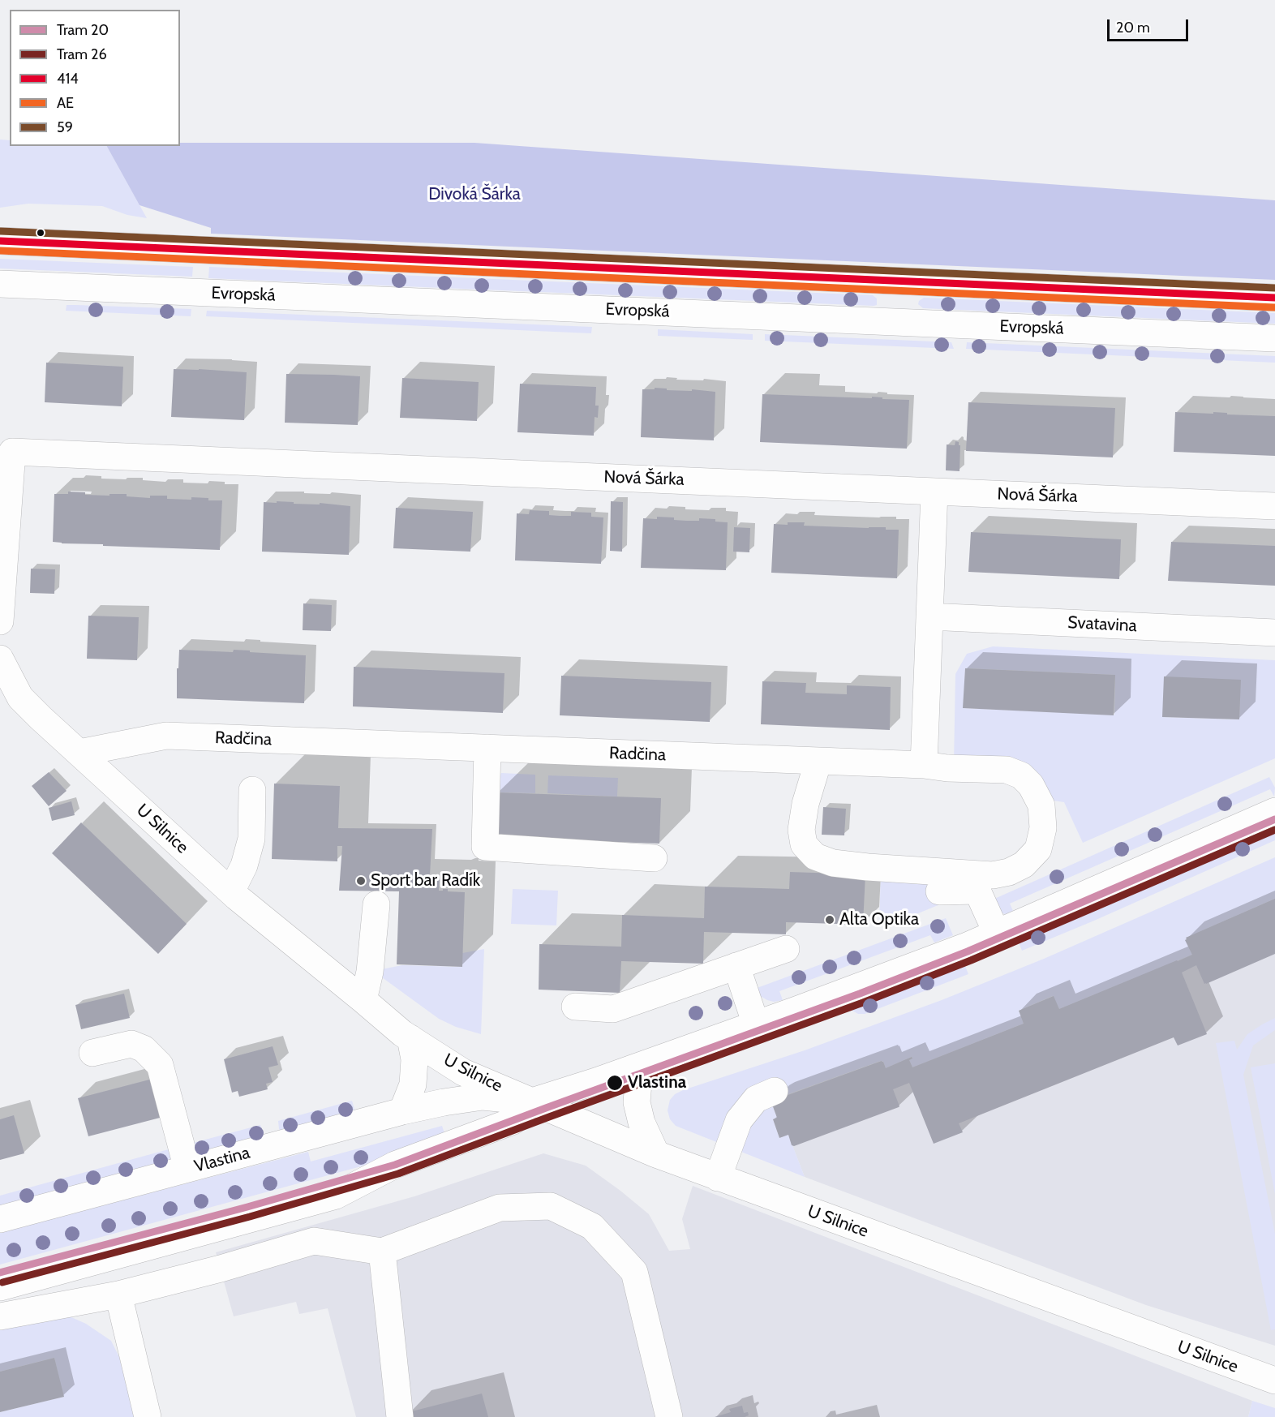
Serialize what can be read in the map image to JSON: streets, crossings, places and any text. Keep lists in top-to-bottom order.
{
  "streets": {
    "street": [
      "Evropská",
      "Nová Šárka",
      "Svatavina",
      "Radčina",
      "U Silnice",
      "Vlastina"
    ]
  },
  "crossings": [
    ["Radčina", "U Silnice"],
    ["U Silnice", "Vlastina"]
  ],
  "parks": ["Divoká Šárka"],
  "places": ["Sport bar Radík", "Alta Optika", "Vlastina"],
  "lines": [
    "transit line 59",
    "transit line 414",
    "transit line AE",
    "tram line 20",
    "tram line 26"
  ],
  "legend": [
    "Tram 20",
    "Tram 26",
    "414",
    "AE",
    "59"
  ],
  "scale_bar": "20 m"
}
